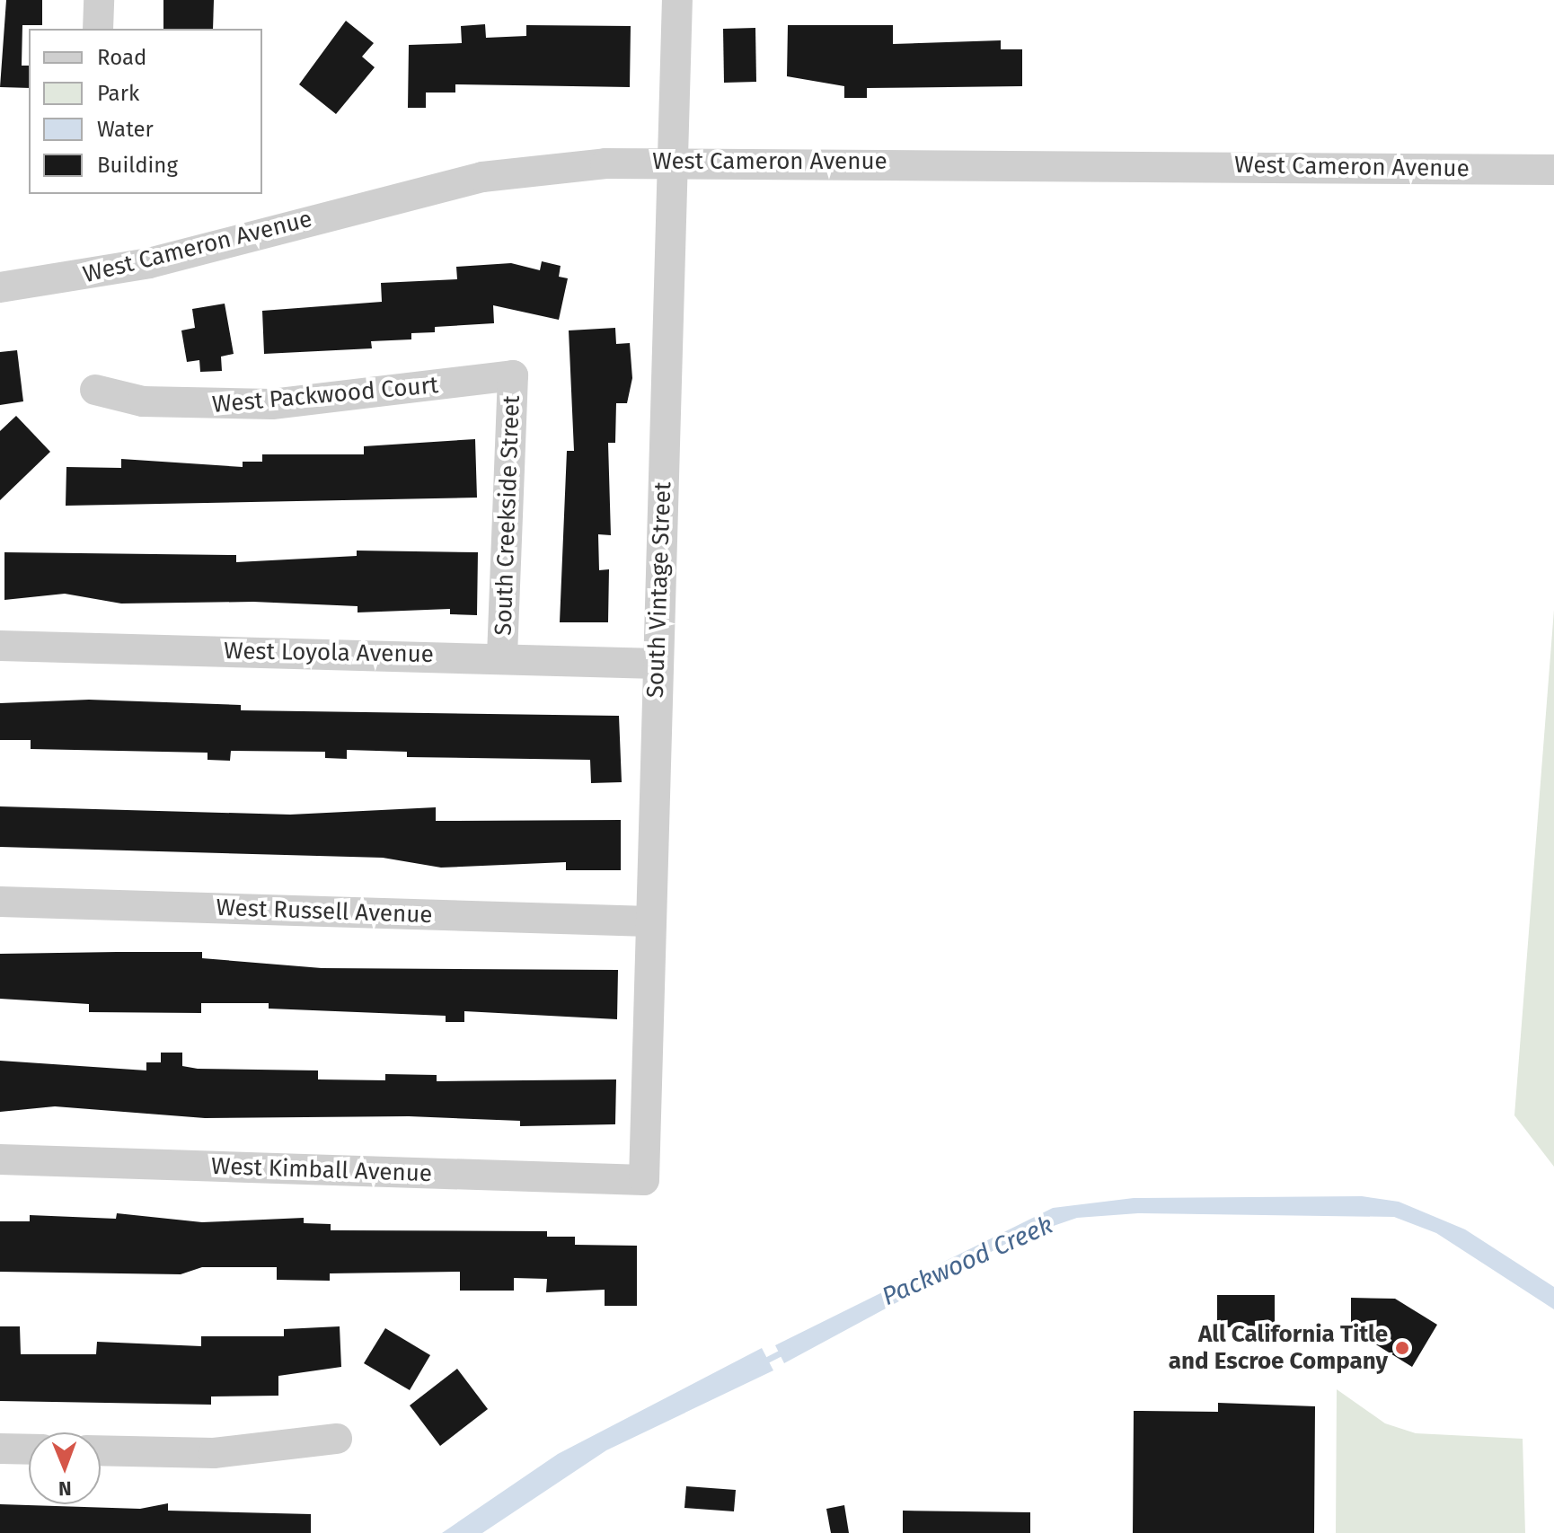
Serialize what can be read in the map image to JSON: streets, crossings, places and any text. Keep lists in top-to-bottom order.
{
  "streets": {
    "street": [
      "West Cameron Avenue",
      "West Packwood Court",
      "South Creekside Street",
      "South Vintage Street",
      "West Loyola Avenue",
      "West Russell Avenue",
      "West Kimball Avenue"
    ]
  },
  "crossings": [
    ["West Cameron Avenue", "South Vintage Street"],
    ["West Packwood Court", "South Creekside Street"],
    ["South Creekside Street", "West Loyola Avenue"],
    ["South Vintage Street", "West Loyola Avenue"],
    ["South Vintage Street", "West Russell Avenue"],
    ["South Vintage Street", "West Kimball Avenue"]
  ],
  "water": ["Packwood Creek"],
  "places": ["All California Title and Escroe Company"],
  "legend": [
    "Road",
    "Park",
    "Water",
    "Building"
  ],
  "north": "bottom"
}
